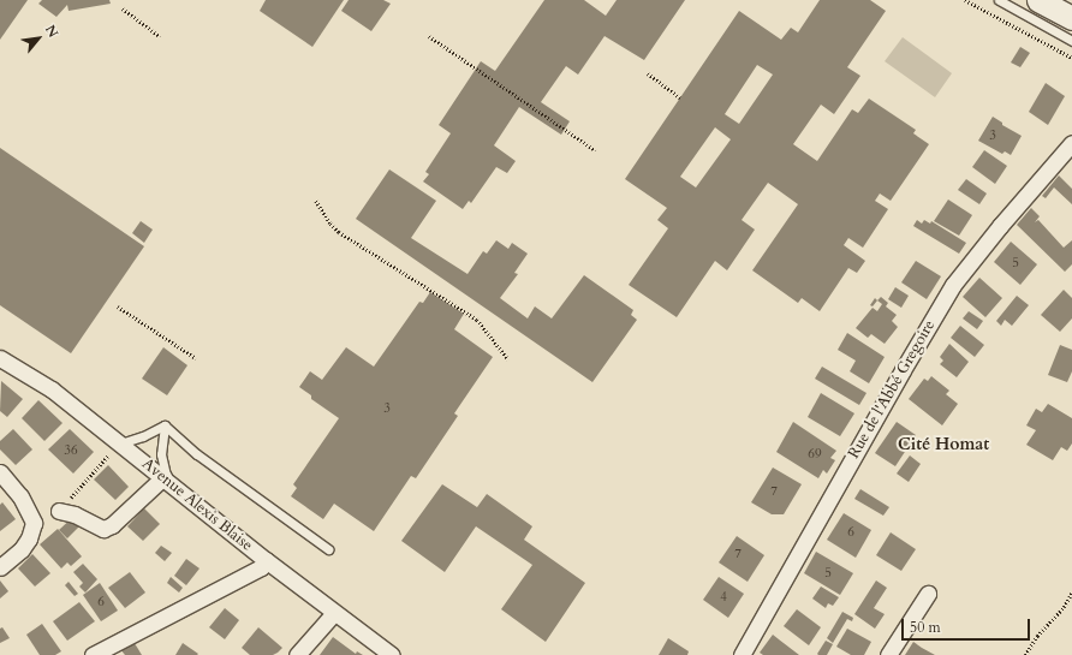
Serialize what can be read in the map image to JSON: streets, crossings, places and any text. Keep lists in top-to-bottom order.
{
  "streets": {
    "street": ["Rue de l'Abbé Gregoire", "Avenue Alexis Blaise"]
  },
  "districts": ["Cité Homat"],
  "house_numbers": [
    "3",
    "5",
    "3",
    "36",
    "69",
    "7",
    "6",
    "7",
    "5",
    "4",
    "6"
  ],
  "scale_bar": "50 m",
  "north": "top right"
}
